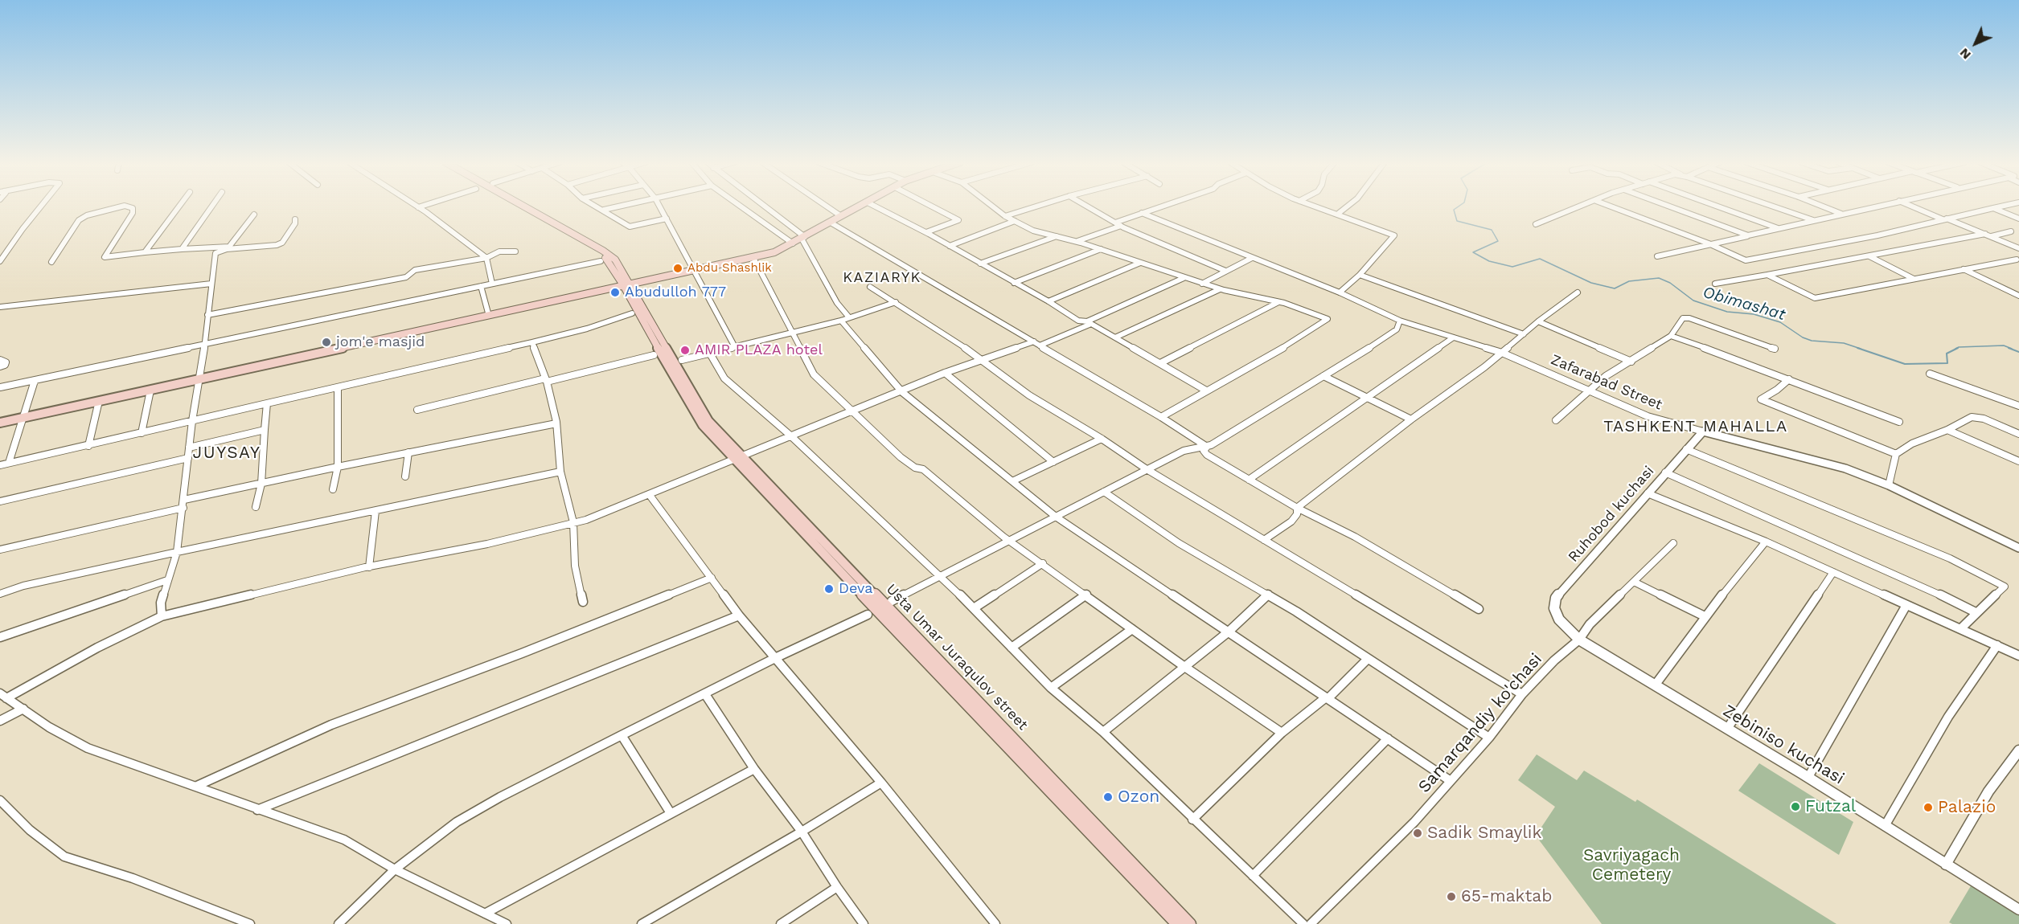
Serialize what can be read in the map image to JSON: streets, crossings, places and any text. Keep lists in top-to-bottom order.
{
  "streets": {
    "main road": ["Usta Umar Juraqulov street"],
    "street": [
      "Zafarabad Street",
      "Ruhobod kuchasi",
      "Samarqandiy ko'chasi",
      "Zebiniso kuchasi"
    ]
  },
  "crossings": [
    ["Zafarabad Street", "Ruhobod kuchasi"],
    ["Ruhobod kuchasi", "Zebiniso kuchasi"],
    ["Samarqandiy ko'chasi", "Zebiniso kuchasi"]
  ],
  "districts": ["KAZIARYK", "TASHKENT MAHALLA", "JUYSAY"],
  "water": ["Obimashat"],
  "parks": ["Savriyagach Cemetery"],
  "places": [
    "Abdu Shashlik",
    "Abudulloh 777",
    "jom'e masjid",
    "AMIR PLAZA hotel",
    "Deva",
    "Ozon",
    "Futzal",
    "Palazio",
    "Sadik Smaylik",
    "65-maktab"
  ],
  "north": "bottom left"
}
